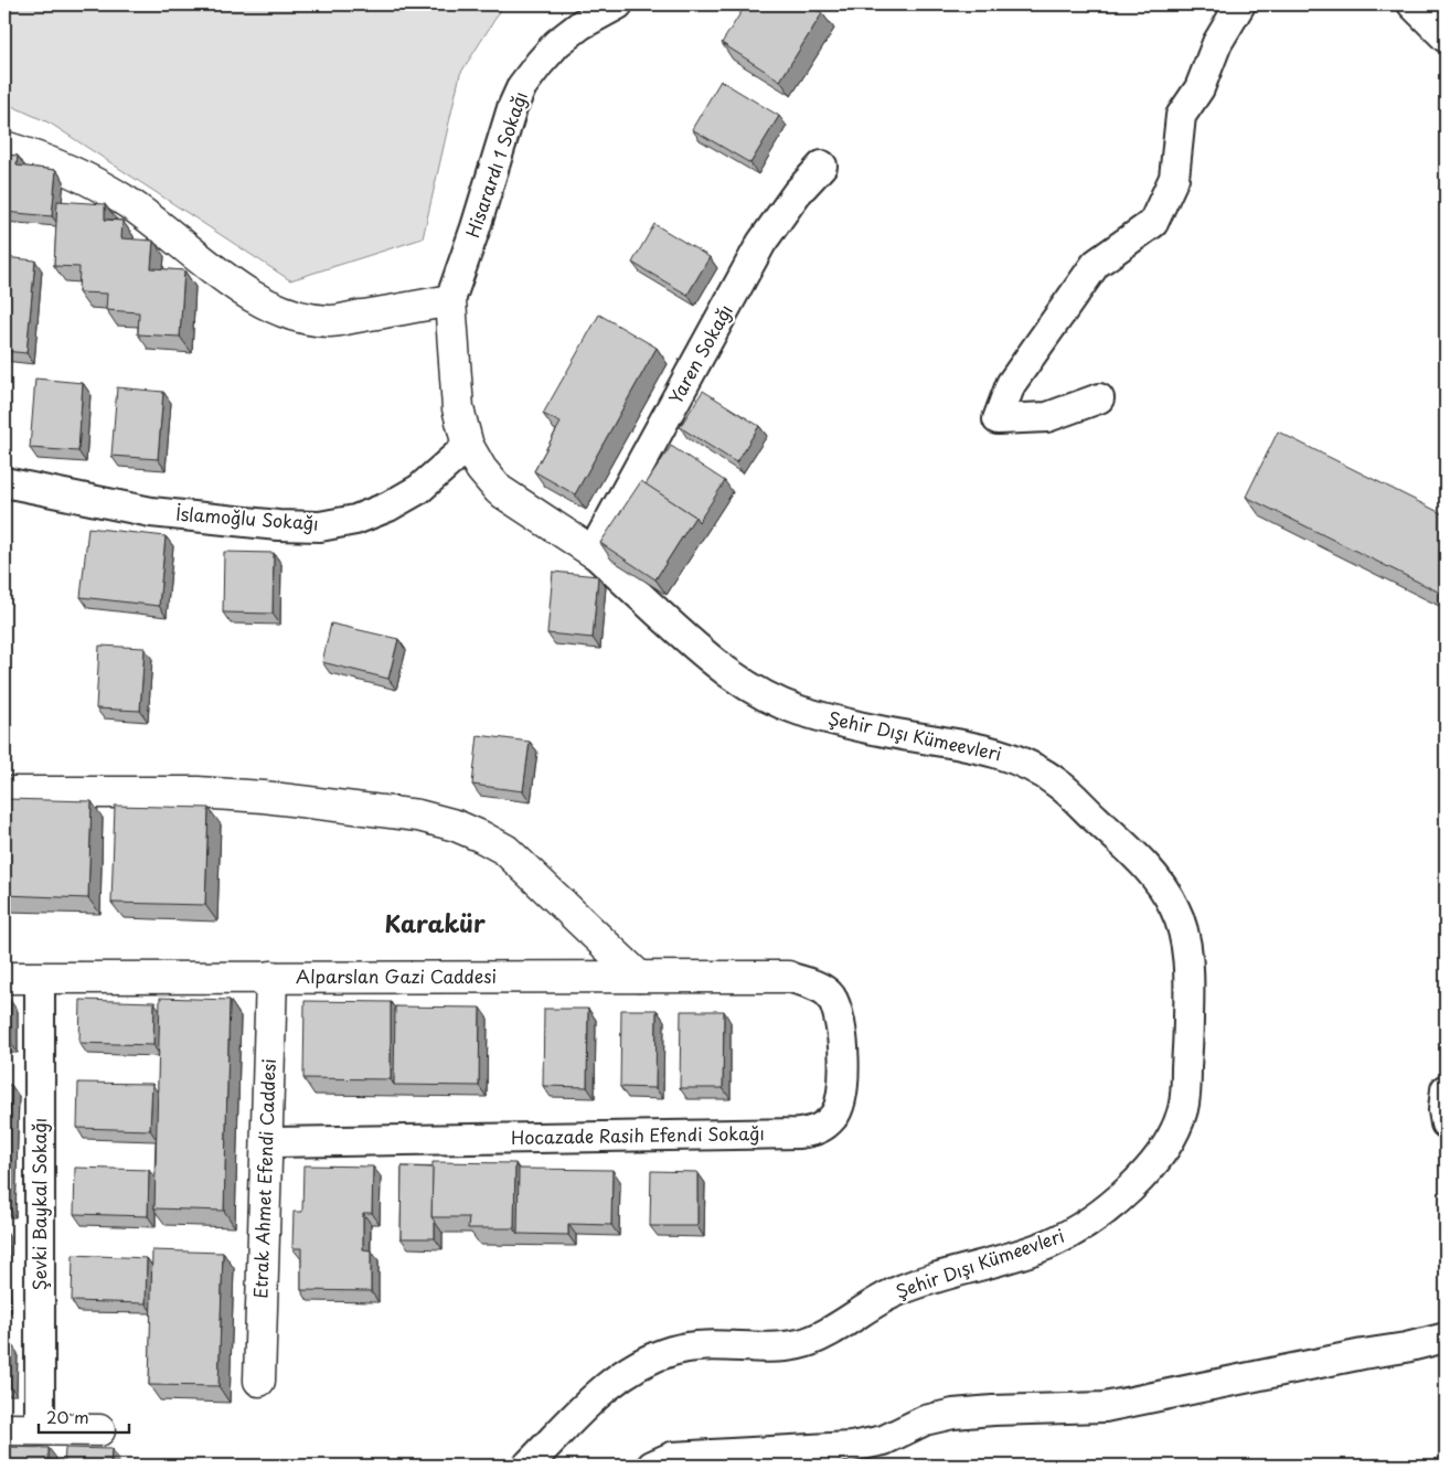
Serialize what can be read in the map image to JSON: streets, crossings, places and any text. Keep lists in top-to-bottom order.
{
  "streets": {
    "street": [
      "Hisarardı 1 Sokağı",
      "Yaren Sokağı",
      "İslamoğlu Sokağı",
      "Şehir Dışı Kümeevleri",
      "Alparslan Gazi Caddesi",
      "Hocazade Rasih Efendi Sokağı",
      "Etrak Ahmet Efendi Caddesi",
      "Şevki Baykal Sokağı"
    ]
  },
  "crossings": [
    ["Yaren Sokağı", "Şehir Dışı Kümeevleri"],
    ["Alparslan Gazi Caddesi", "Hocazade Rasih Efendi Sokağı"],
    ["Alparslan Gazi Caddesi", "Etrak Ahmet Efendi Caddesi"],
    ["Alparslan Gazi Caddesi", "Şevki Baykal Sokağı"],
    ["Hocazade Rasih Efendi Sokağı", "Etrak Ahmet Efendi Caddesi"]
  ],
  "districts": ["Karakür"],
  "scale_bar": "20 m"
}
